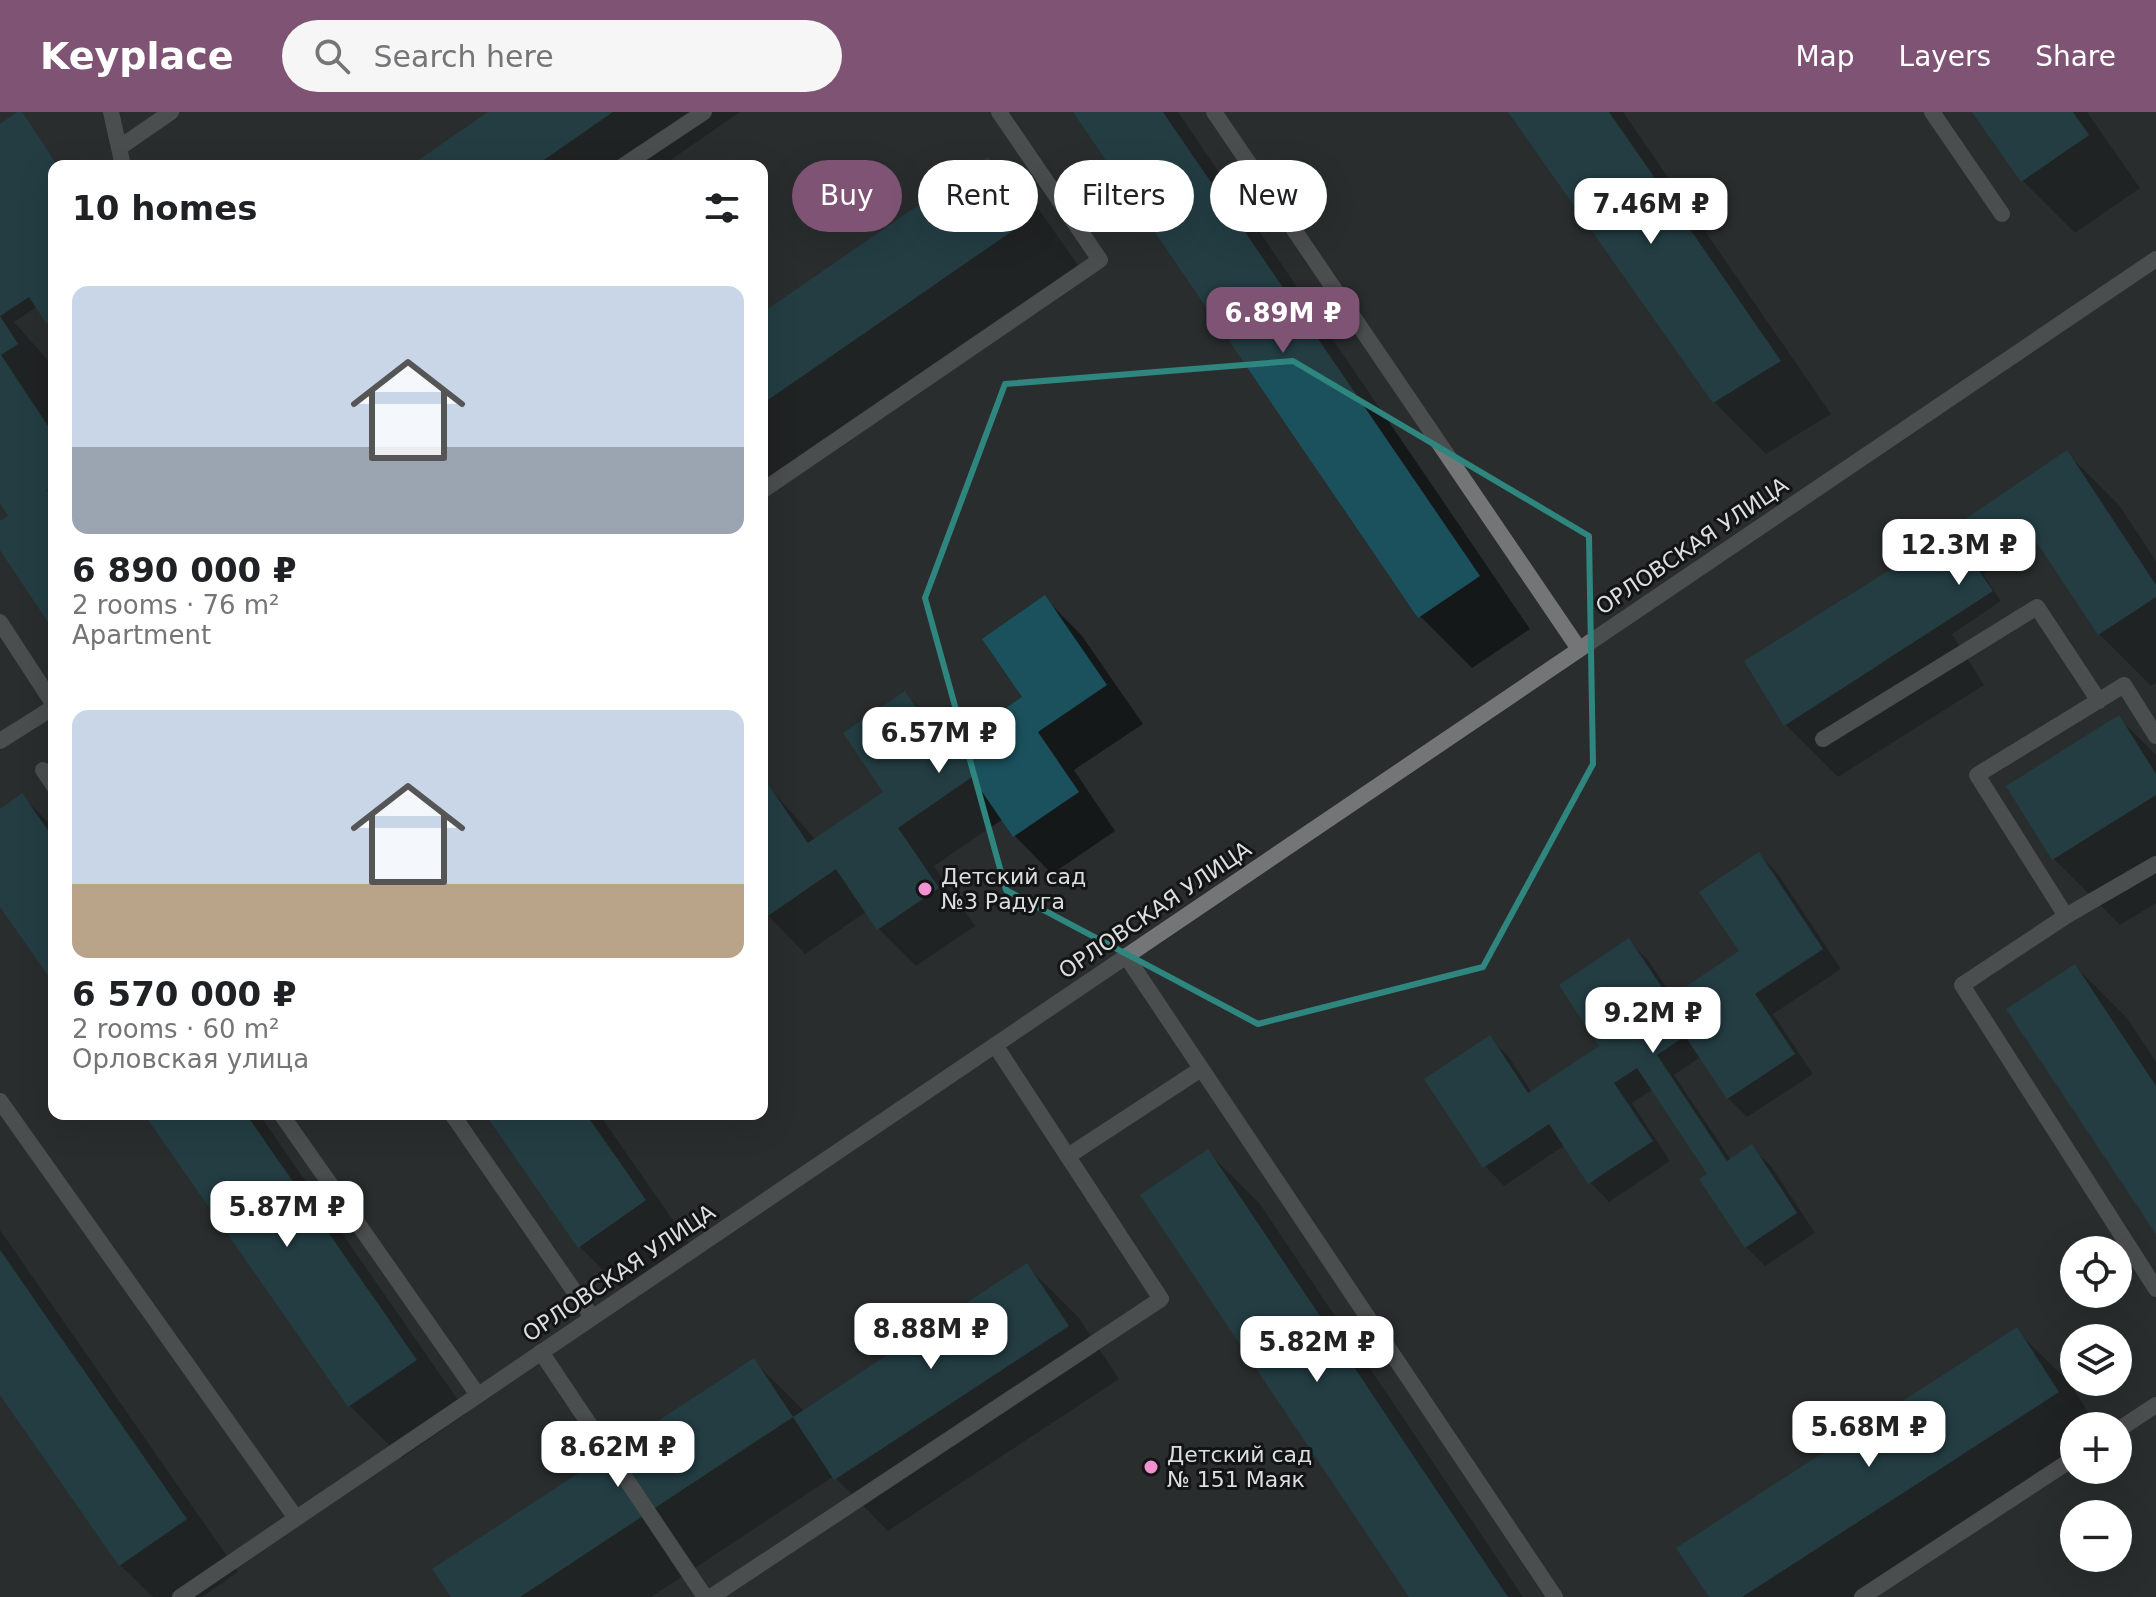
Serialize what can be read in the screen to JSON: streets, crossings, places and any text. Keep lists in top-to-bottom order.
{
  "streets": {
    "street": ["ОРЛОВСКАЯ УЛИЦА"]
  },
  "places": ["Детский сад №3 Радуга", "Детский сад № 151 Маяк"],
  "page": {
    "header": "Keyplace",
    "search": "Search here",
    "nav": ["Map", "Layers", "Share"],
    "chip": [
      "Buy",
      "Rent",
      "Filters",
      "New"
    ],
    "heading": "10 homes",
    "price": [
      "7.46M ₽",
      "6.89M ₽",
      "12.3M ₽",
      "6.57M ₽",
      "9.2M ₽",
      "5.87M ₽",
      "8.88M ₽",
      "5.82M ₽",
      "5.68M ₽",
      "8.62M ₽"
    ],
    "list": [
      {
        "name": "6 890 000 ₽",
        "note": "2 rooms · 76 m² · Apartment"
      },
      {
        "name": "6 570 000 ₽",
        "note": "2 rooms · 60 m² · Орловская улица"
      }
    ],
    "map_buttons": ["+", "−"]
  }
}
